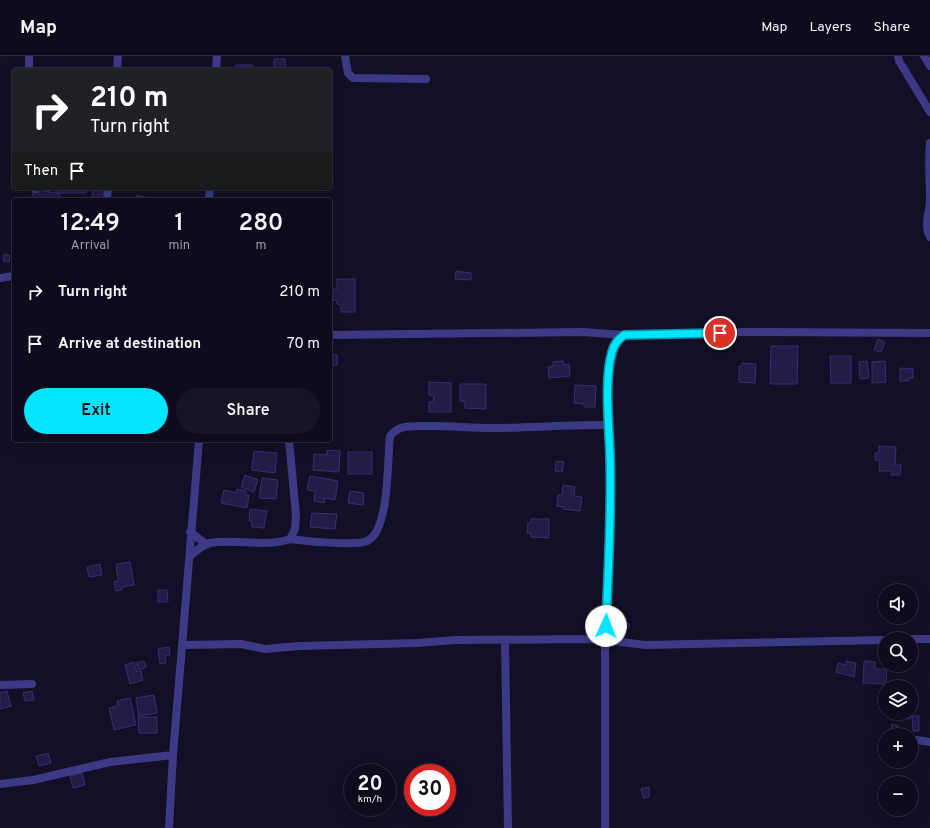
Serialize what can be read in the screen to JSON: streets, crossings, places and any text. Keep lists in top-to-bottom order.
{
  "page": {
    "header": "Map",
    "nav": ["Map", "Layers", "Share"],
    "turn": ["210 m", "Turn right"],
    "then": "Then",
    "eta": [
      "12:49",
      "Arrival",
      "1",
      "min",
      "280",
      "m"
    ],
    "list": [
      {
        "name": "Turn right",
        "value": "210 m"
      },
      {
        "name": "Arrive at destination",
        "value": "70 m"
      }
    ],
    "buttons": ["Exit", "Share"],
    "map_buttons": ["+", "−"],
    "speed": "20 km/h",
    "limit": "30"
  }
}
